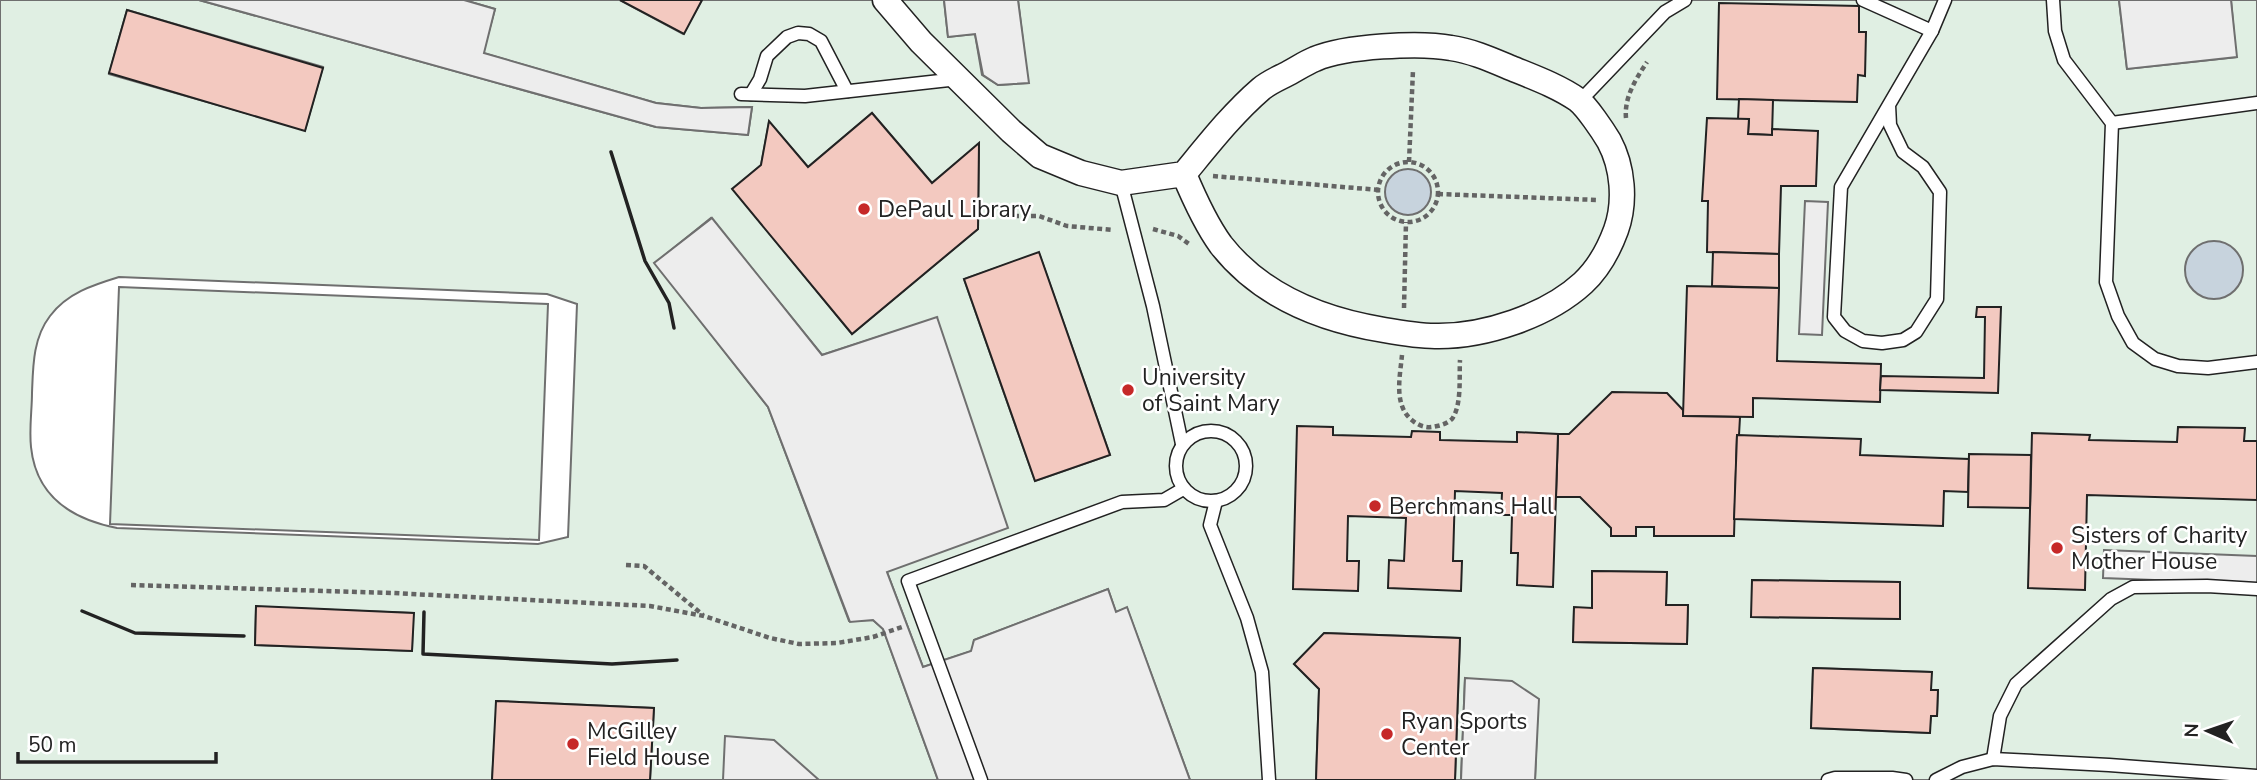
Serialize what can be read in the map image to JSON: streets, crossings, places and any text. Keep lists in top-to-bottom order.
{
  "places": [
    "DePaul Library",
    "University of Saint Mary",
    "Berchmans Hall",
    "Sisters of Charity Mother House",
    "Ryan Sports Center",
    "McGilley Field House"
  ],
  "scale_bar": "50 m",
  "north": "left"
}
